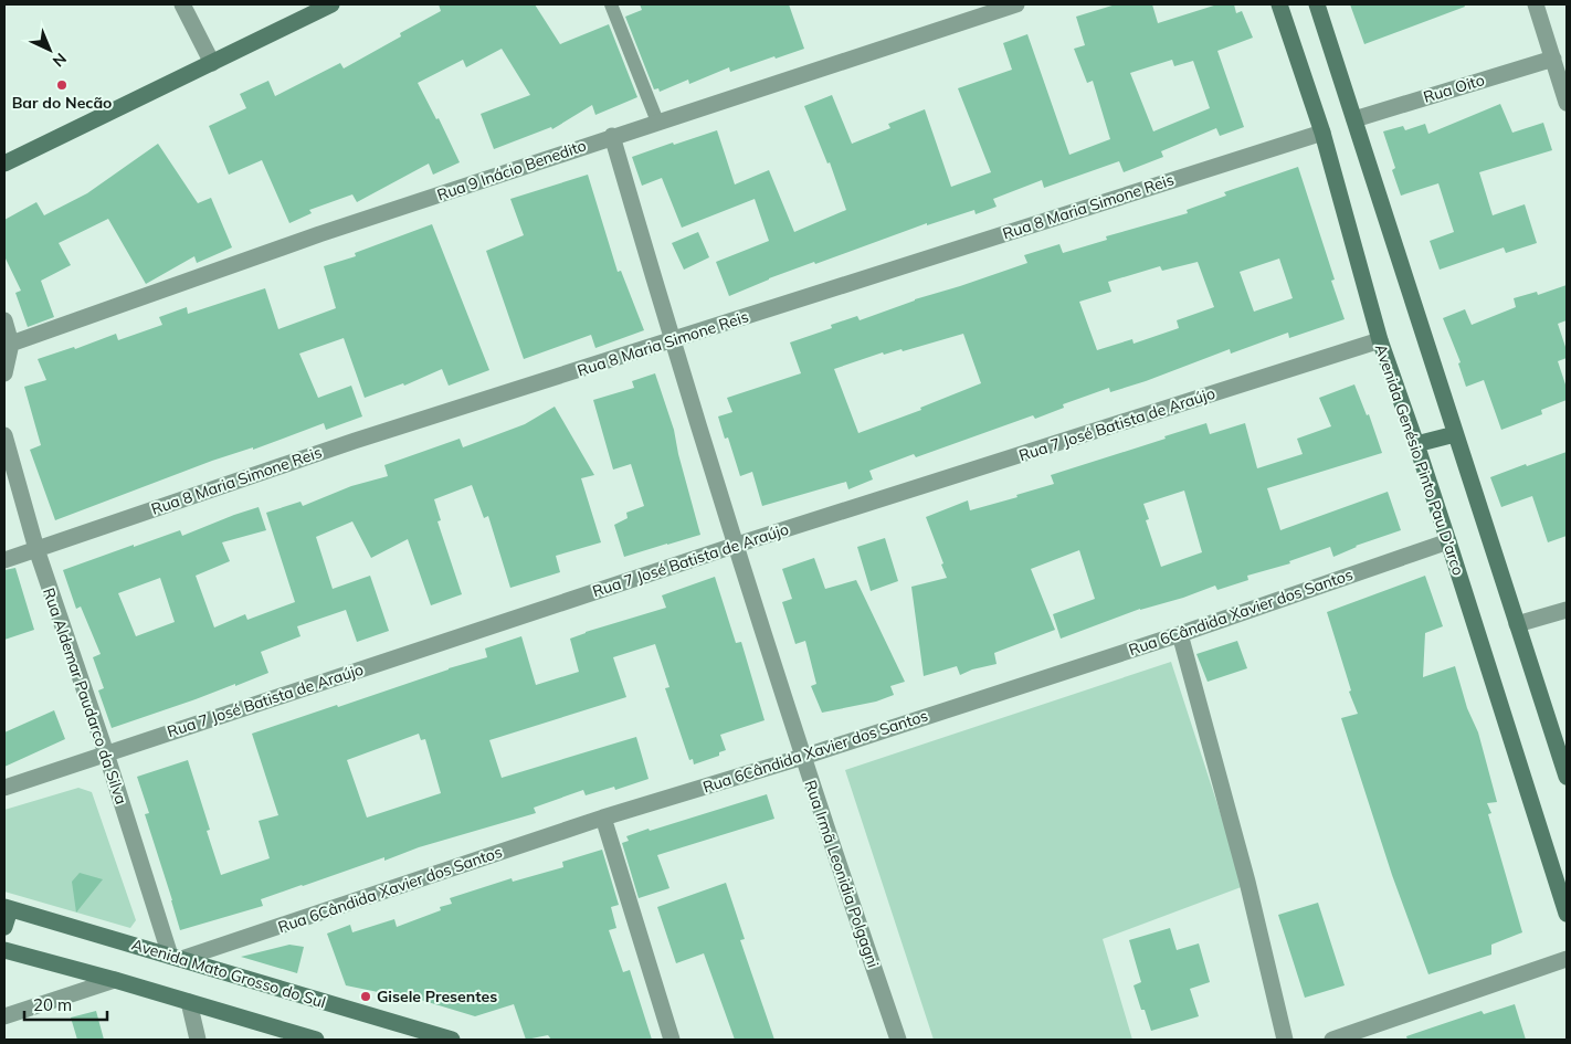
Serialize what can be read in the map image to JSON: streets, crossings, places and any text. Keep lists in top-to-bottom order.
{
  "streets": {
    "street": [
      "Rua Oito",
      "Rua 9 Inácio Benedito",
      "Rua 8 Maria Simone Reis",
      "Rua 7 José Batista de Araújo",
      "Avenida Genésio Pinto Pau D'arco",
      "Rua 6Cândida Xavier dos Santos",
      "Rua Aldemar Paudarco da Silva",
      "Rua Irmã Leonidia Polgagni",
      "Avenida Mato Grosso do Sul"
    ]
  },
  "crossings": [
    ["Rua 9 Inácio Benedito", "Rua Irmã Leonidia Polgagni"],
    ["Rua 8 Maria Simone Reis", "Avenida Genésio Pinto Pau D'arco"],
    ["Rua 8 Maria Simone Reis", "Rua Aldemar Paudarco da Silva"],
    ["Rua 8 Maria Simone Reis", "Rua Irmã Leonidia Polgagni"],
    ["Rua 7 José Batista de Araújo", "Avenida Genésio Pinto Pau D'arco"],
    ["Rua 7 José Batista de Araújo", "Rua Aldemar Paudarco da Silva"],
    ["Rua 7 José Batista de Araújo", "Rua Irmã Leonidia Polgagni"],
    ["Avenida Genésio Pinto Pau D'arco", "Rua 6Cândida Xavier dos Santos"],
    ["Rua 6Cândida Xavier dos Santos", "Rua Aldemar Paudarco da Silva"],
    ["Rua 6Cândida Xavier dos Santos", "Rua Irmã Leonidia Polgagni"],
    ["Rua 6Cândida Xavier dos Santos", "Avenida Mato Grosso do Sul"],
    ["Rua Aldemar Paudarco da Silva", "Avenida Mato Grosso do Sul"]
  ],
  "places": ["Bar do Necão", "Gisele Presentes"],
  "scale_bar": "20 m",
  "north": "bottom right"
}
